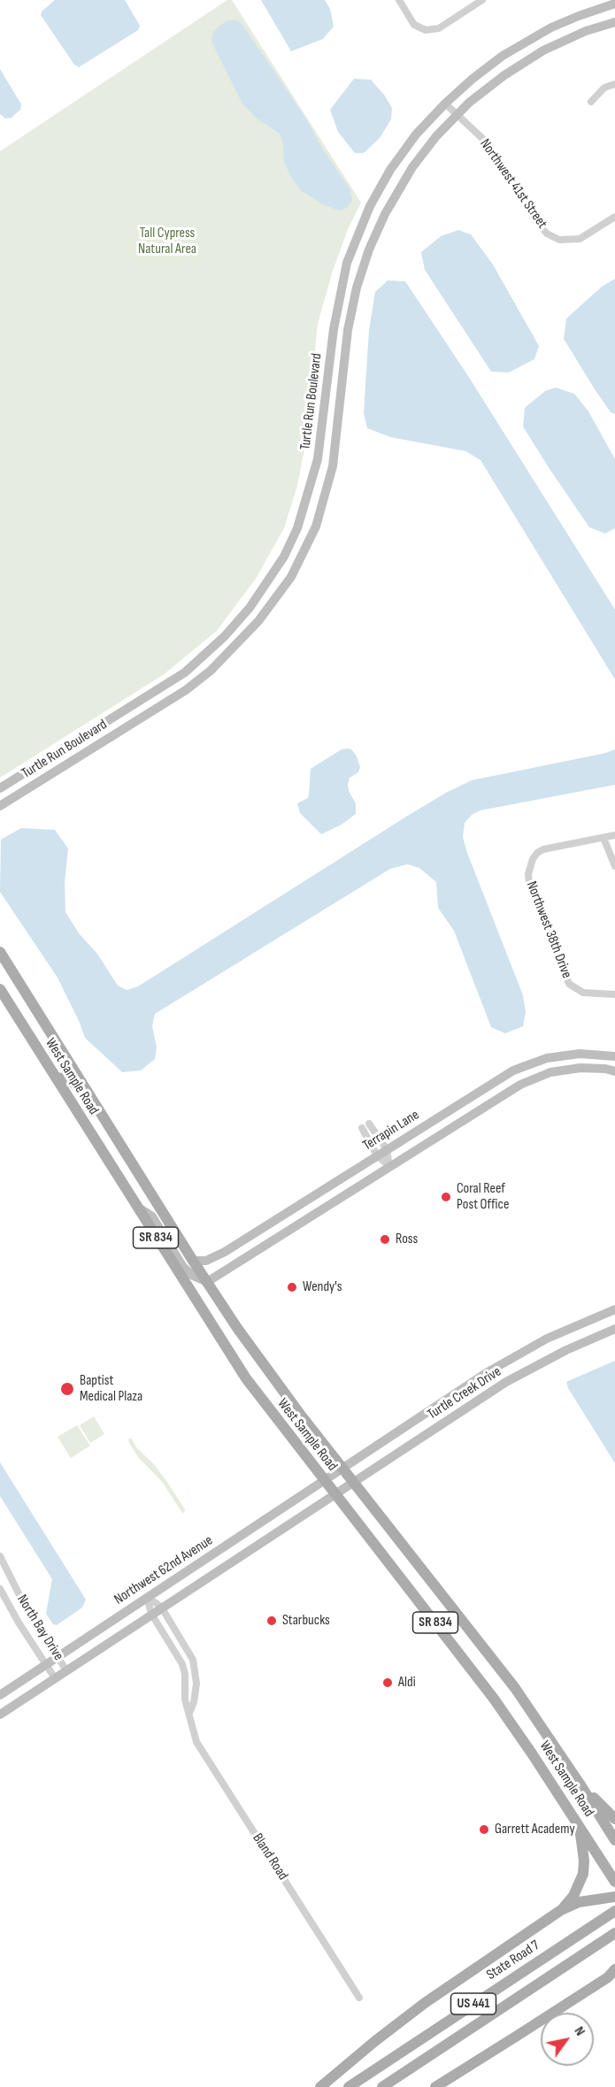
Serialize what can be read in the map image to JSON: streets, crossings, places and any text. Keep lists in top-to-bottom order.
{
  "streets": {
    "main road": [
      "West Sample Road",
      "SR 834",
      "State Road 7",
      "US 441"
    ],
    "street": [
      "Northwest 41st Street",
      "Turtle Run Boulevard",
      "Northwest 38th Drive",
      "Terrapin Lane",
      "Turtle Creek Drive",
      "Northwest 62nd Avenue",
      "North Bay Drive",
      "Bland Road"
    ]
  },
  "crossings": [
    ["Northwest 41st Street", "Turtle Run Boulevard"],
    ["West Sample Road", "Terrapin Lane"],
    ["West Sample Road", "Turtle Creek Drive"],
    ["West Sample Road", "Northwest 62nd Avenue"],
    ["Turtle Creek Drive", "Northwest 62nd Avenue"],
    ["Northwest 62nd Avenue", "North Bay Drive"],
    ["Northwest 62nd Avenue", "Bland Road"]
  ],
  "parks": ["Tall Cypress Natural Area"],
  "places": [
    "Coral Reef Post Office",
    "Ross",
    "Wendy's",
    "Baptist Medical Plaza",
    "Starbucks",
    "Aldi",
    "Garrett Academy"
  ],
  "north": "top right"
}
